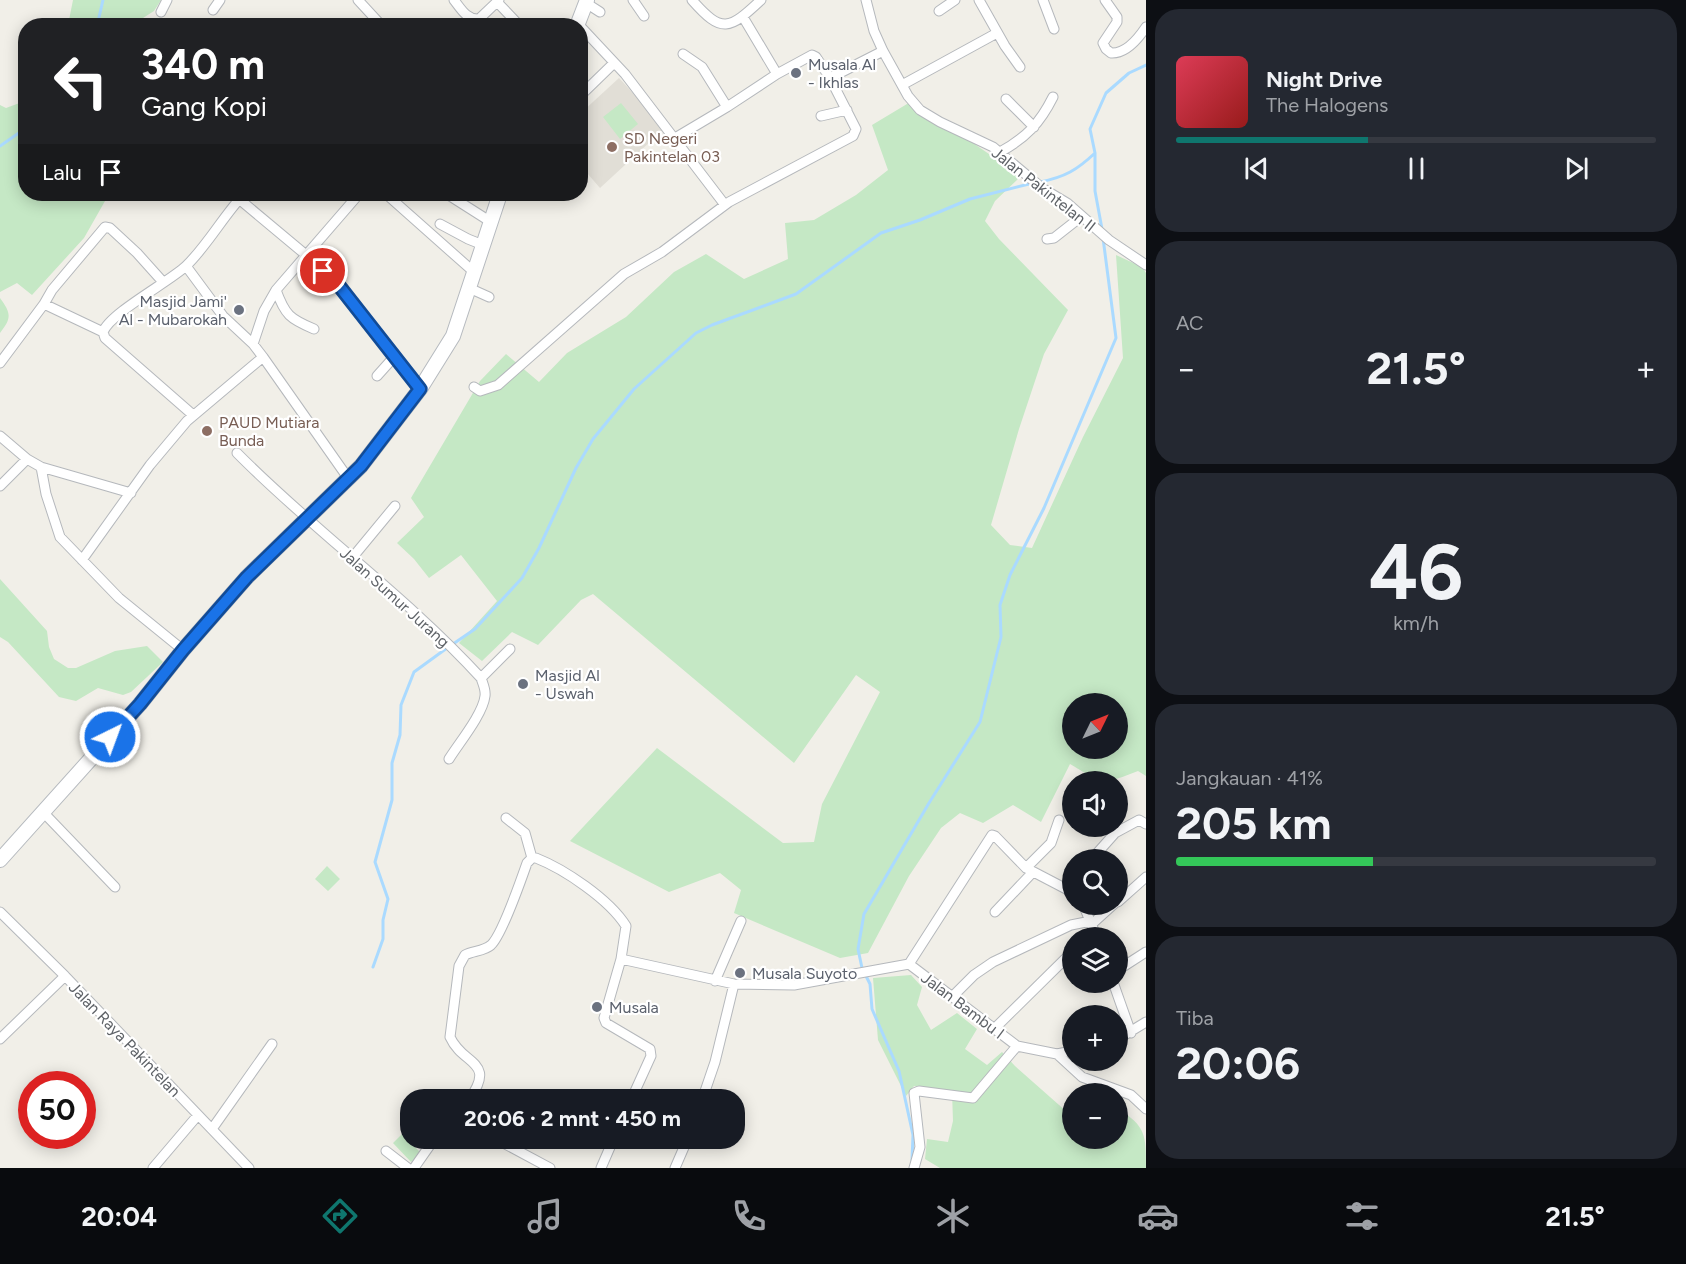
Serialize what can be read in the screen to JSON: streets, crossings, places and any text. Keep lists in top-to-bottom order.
{
  "streets": {
    "street": [
      "Jalan Pakintelan II",
      "Jalan Sumur Jurang",
      "Jalan Bambu I",
      "Jalan Raya Pakintelan"
    ]
  },
  "places": [
    "Musala Al - Ikhlas",
    "SD Negeri Pakintelan 03",
    "Masjid Jami' Al - Mubarokah",
    "PAUD Mutiara Bunda",
    "Masjid Al - Uswah",
    "Musala Suyoto",
    "Musala"
  ],
  "north": "top right",
  "page": {
    "turn": ["340 m", "Gang Kopi"],
    "song": ["Night Drive", "The Halogens"],
    "then": "Lalu",
    "tile": [
      "AC",
      ["46", "km/h"],
      ["Jangkauan · 41%", "205 km"],
      ["Tiba", "20:06"]
    ],
    "heat": ["−", "21.5°", "+"],
    "map_buttons": ["+", "−"],
    "limit": "50",
    "trip": "20:06 · 2 mnt · 450 m",
    "tabs": ["20:04", "21.5°"]
  }
}
